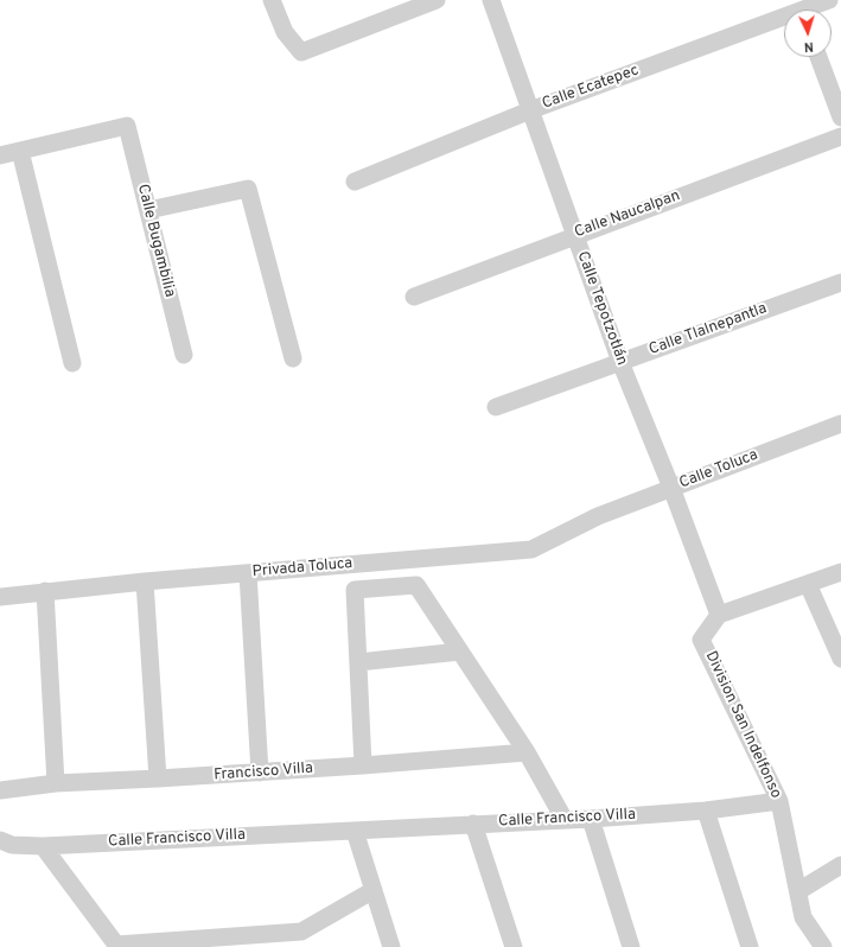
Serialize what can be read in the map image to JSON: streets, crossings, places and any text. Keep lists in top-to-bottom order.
{
  "streets": {
    "street": [
      "Calle Ecatepec",
      "Calle Naucalpan",
      "Calle Bugambilia",
      "Calle Tepotzotlán",
      "Calle Tlalnepantla",
      "Calle Toluca",
      "Privada Toluca",
      "Division San Indelfonso",
      "Francisco Villa",
      "Calle Francisco Villa"
    ]
  },
  "crossings": [
    ["Calle Ecatepec", "Calle Tepotzotlán"],
    ["Calle Naucalpan", "Calle Tepotzotlán"],
    ["Calle Tepotzotlán", "Calle Tlalnepantla"],
    ["Calle Tepotzotlán", "Calle Toluca"],
    ["Calle Tepotzotlán", "Division San Indelfonso"],
    ["Calle Toluca", "Privada Toluca"],
    ["Division San Indelfonso", "Calle Francisco Villa"]
  ],
  "north": "bottom"
}
